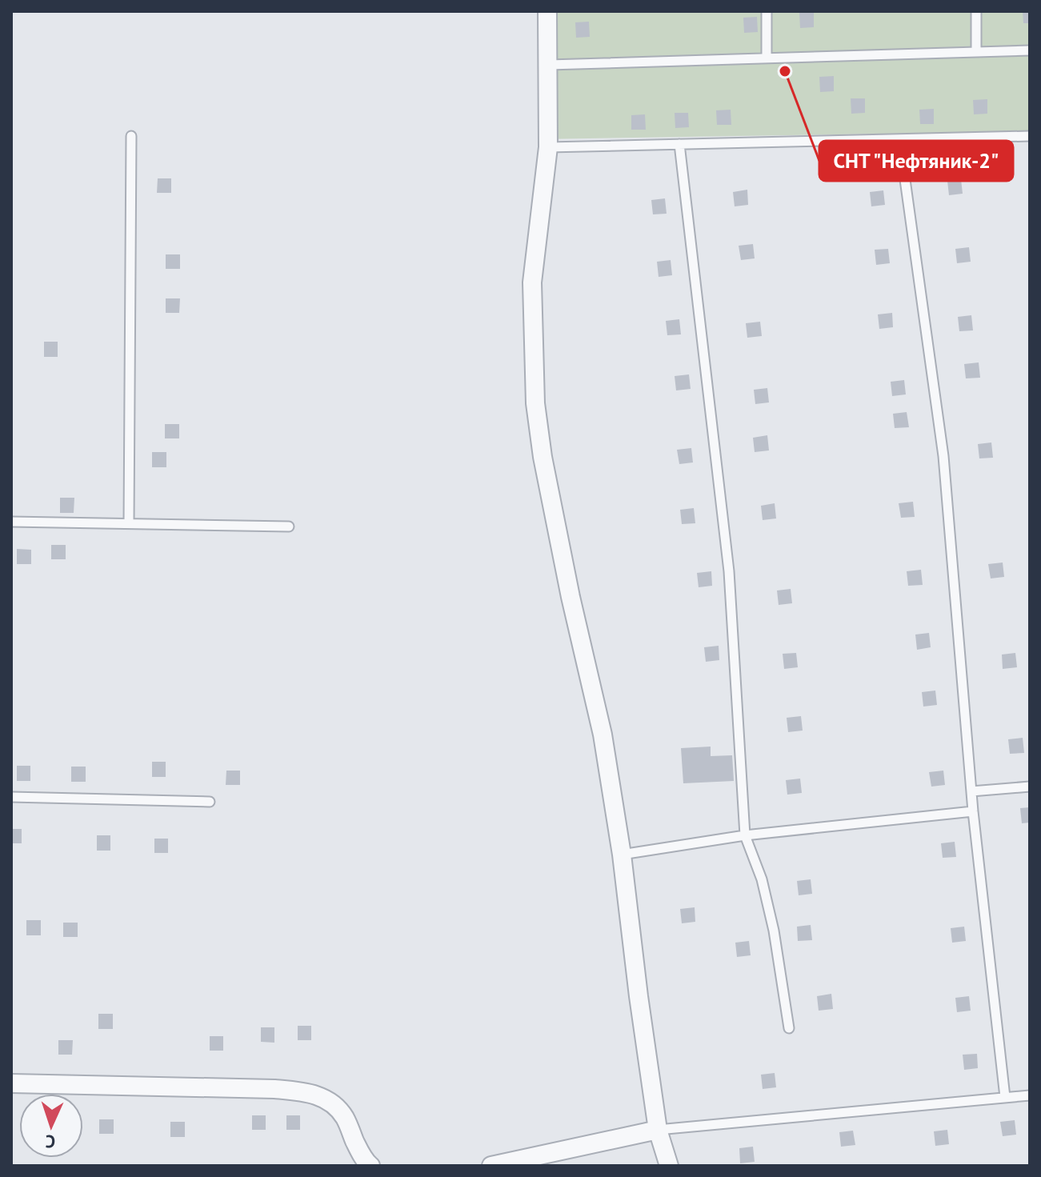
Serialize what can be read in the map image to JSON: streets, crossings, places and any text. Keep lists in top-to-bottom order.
{
  "places": ["СНТ \"Нефтяник-2\""],
  "north": "bottom"
}
